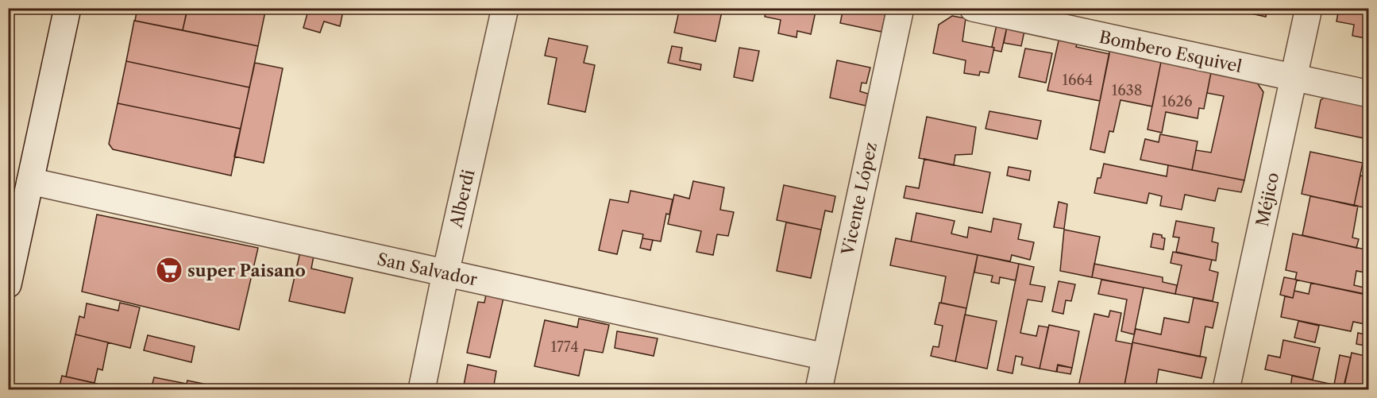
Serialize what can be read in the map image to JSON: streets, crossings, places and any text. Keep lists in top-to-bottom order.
{
  "streets": {
    "street": [
      "Bombero Esquivel",
      "Alberdi",
      "Vicente López",
      "Méjico",
      "San Salvador"
    ]
  },
  "crossings": [
    ["Bombero Esquivel", "Méjico"],
    ["Alberdi", "San Salvador"],
    ["Vicente López", "San Salvador"]
  ],
  "places": {
    "supermarket": ["super Paisano"]
  },
  "house_numbers": [
    "1664",
    "1638",
    "1626",
    "1774"
  ]
}
